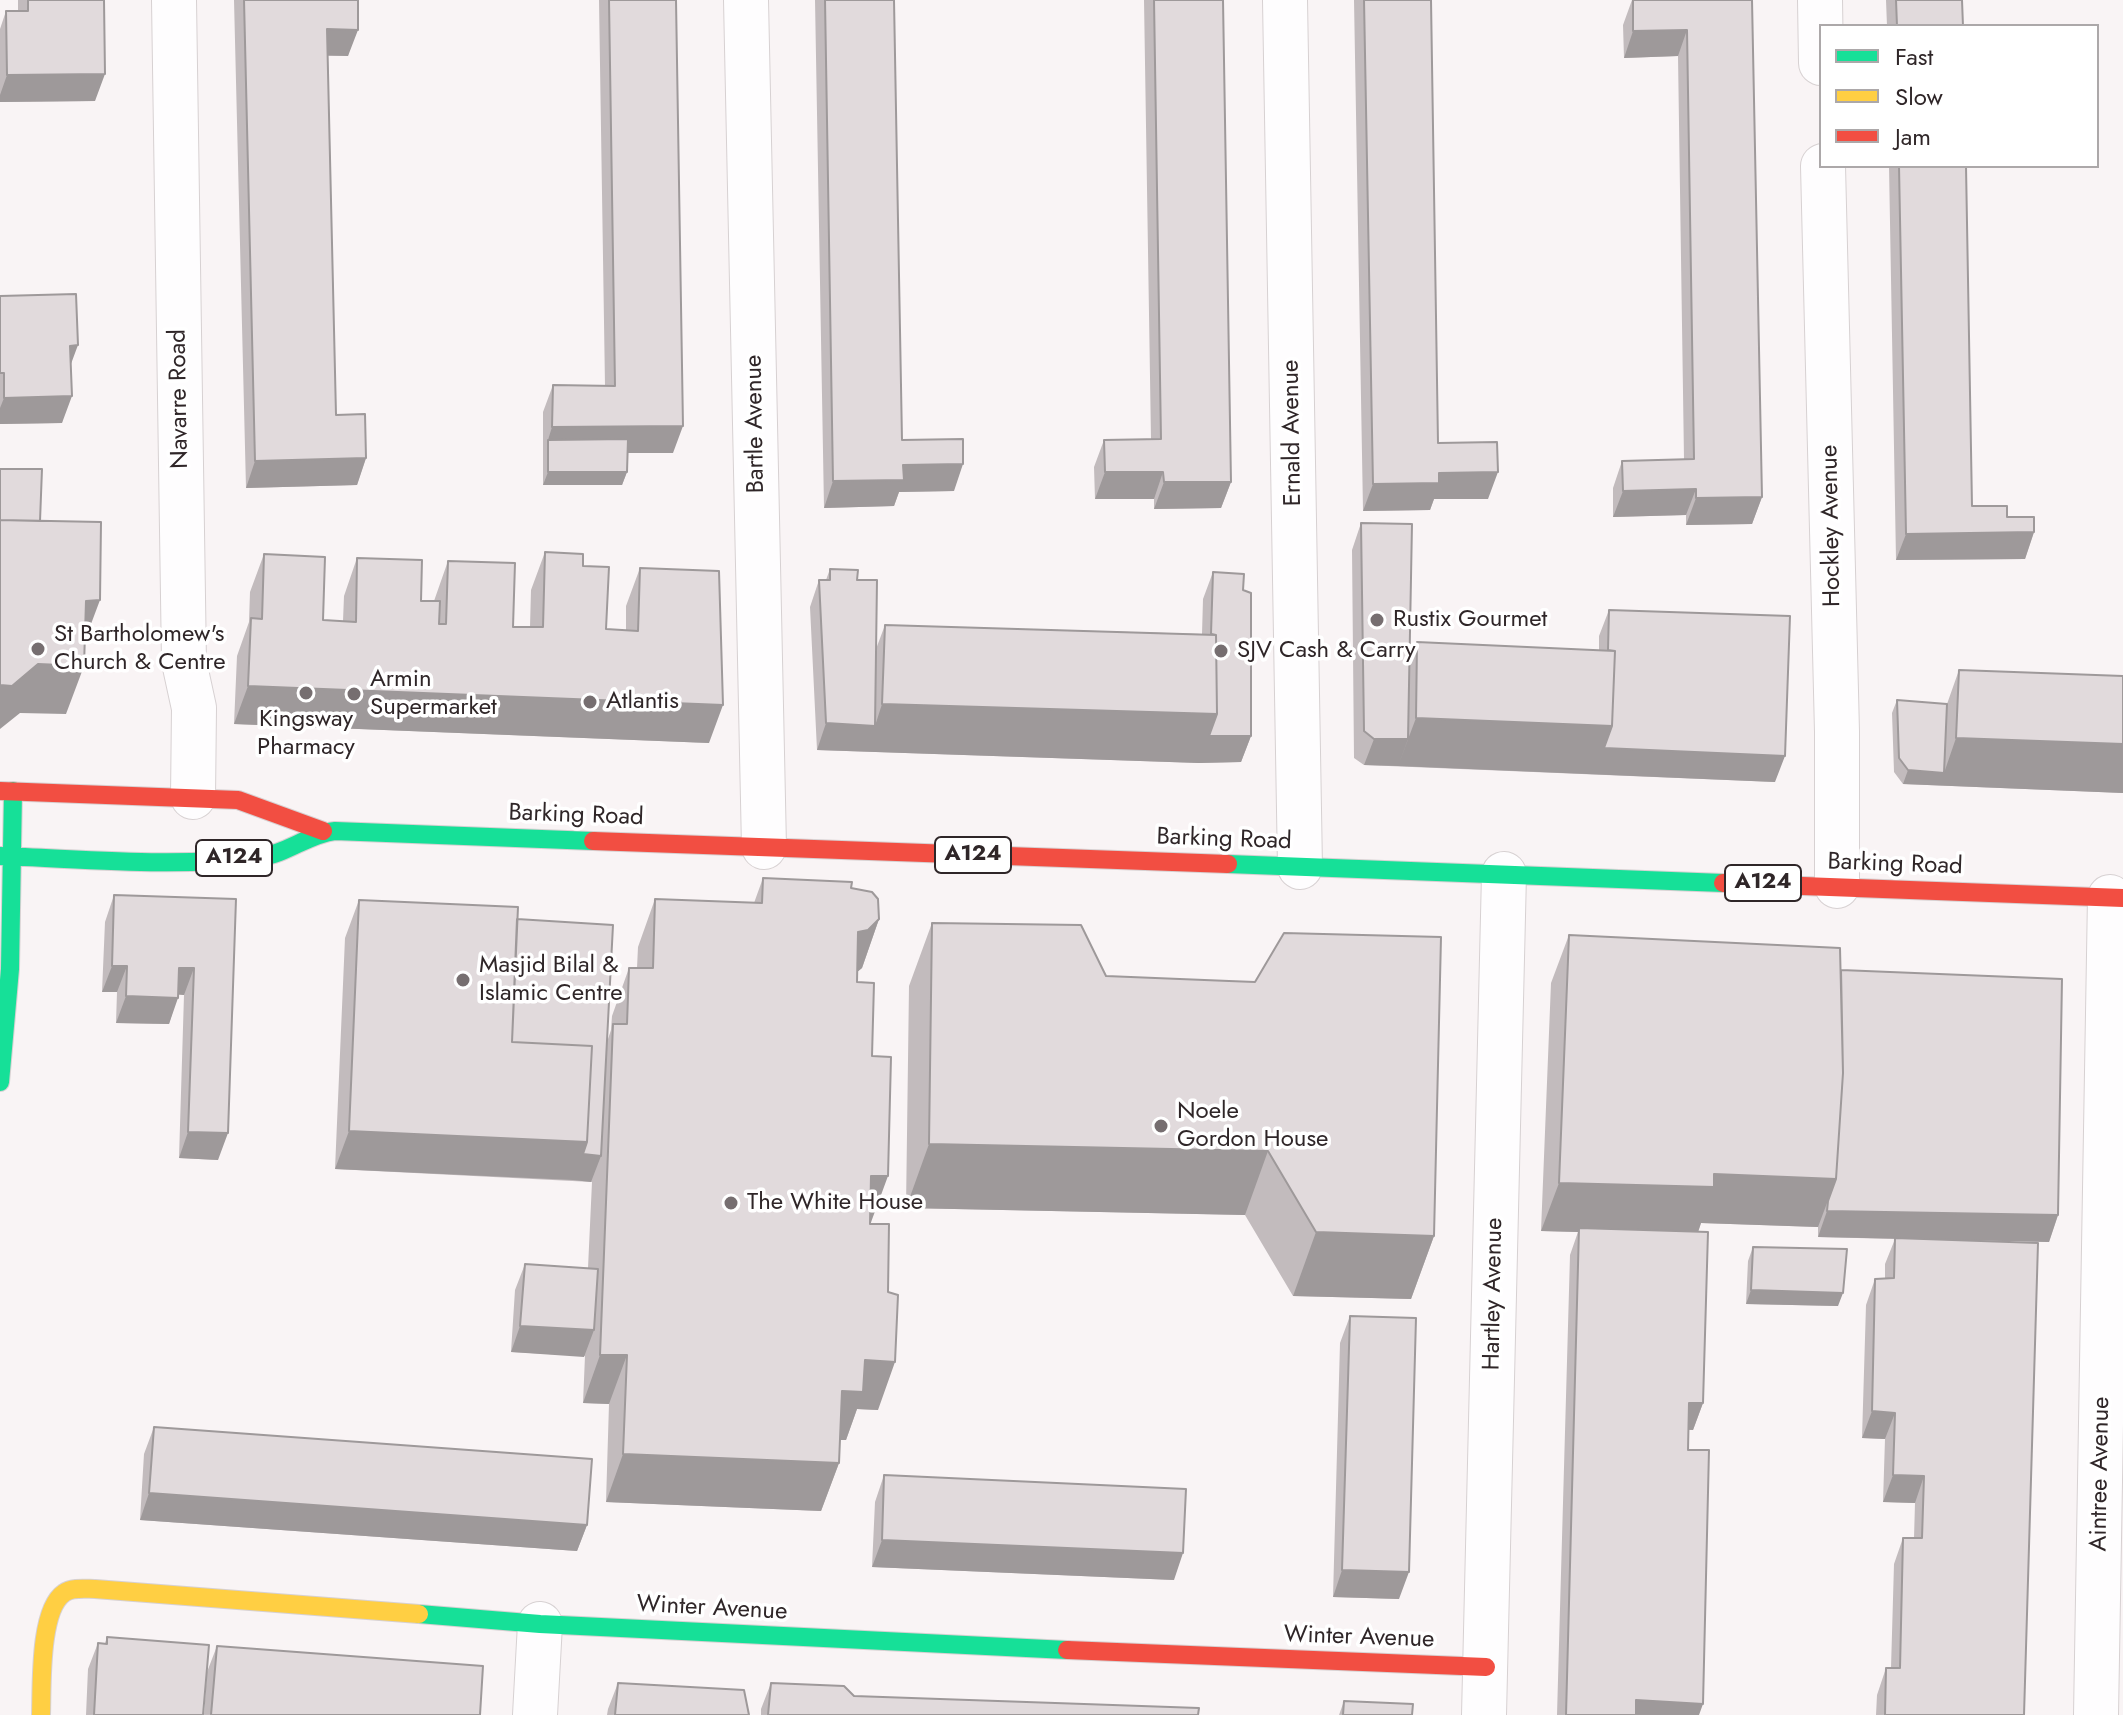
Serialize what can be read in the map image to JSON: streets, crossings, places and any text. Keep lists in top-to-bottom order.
{
  "streets": {
    "main road": ["Barking Road", "A124", "Winter Avenue"],
    "street": [
      "Navarre Road",
      "Bartle Avenue",
      "Ernald Avenue",
      "Hockley Avenue",
      "Hartley Avenue",
      "Aintree Avenue"
    ]
  },
  "crossings": [
    ["Navarre Road", "Barking Road"],
    ["Bartle Avenue", "Barking Road"],
    ["Ernald Avenue", "Barking Road"],
    ["Hockley Avenue", "Barking Road"],
    ["Barking Road", "Hartley Avenue"],
    ["Barking Road", "Aintree Avenue"],
    ["Hartley Avenue", "Winter Avenue"]
  ],
  "places": [
    "Rustix Gourmet",
    "St Bartholomew's Church & Centre",
    "SJV Cash & Carry",
    "Kingsway Pharmacy",
    "Armin Supermarket",
    "Atlantis",
    "Masjid Bilal & Islamic Centre",
    "Noele Gordon House",
    "The White House"
  ],
  "legend": ["Fast", "Slow", "Jam"]
}
